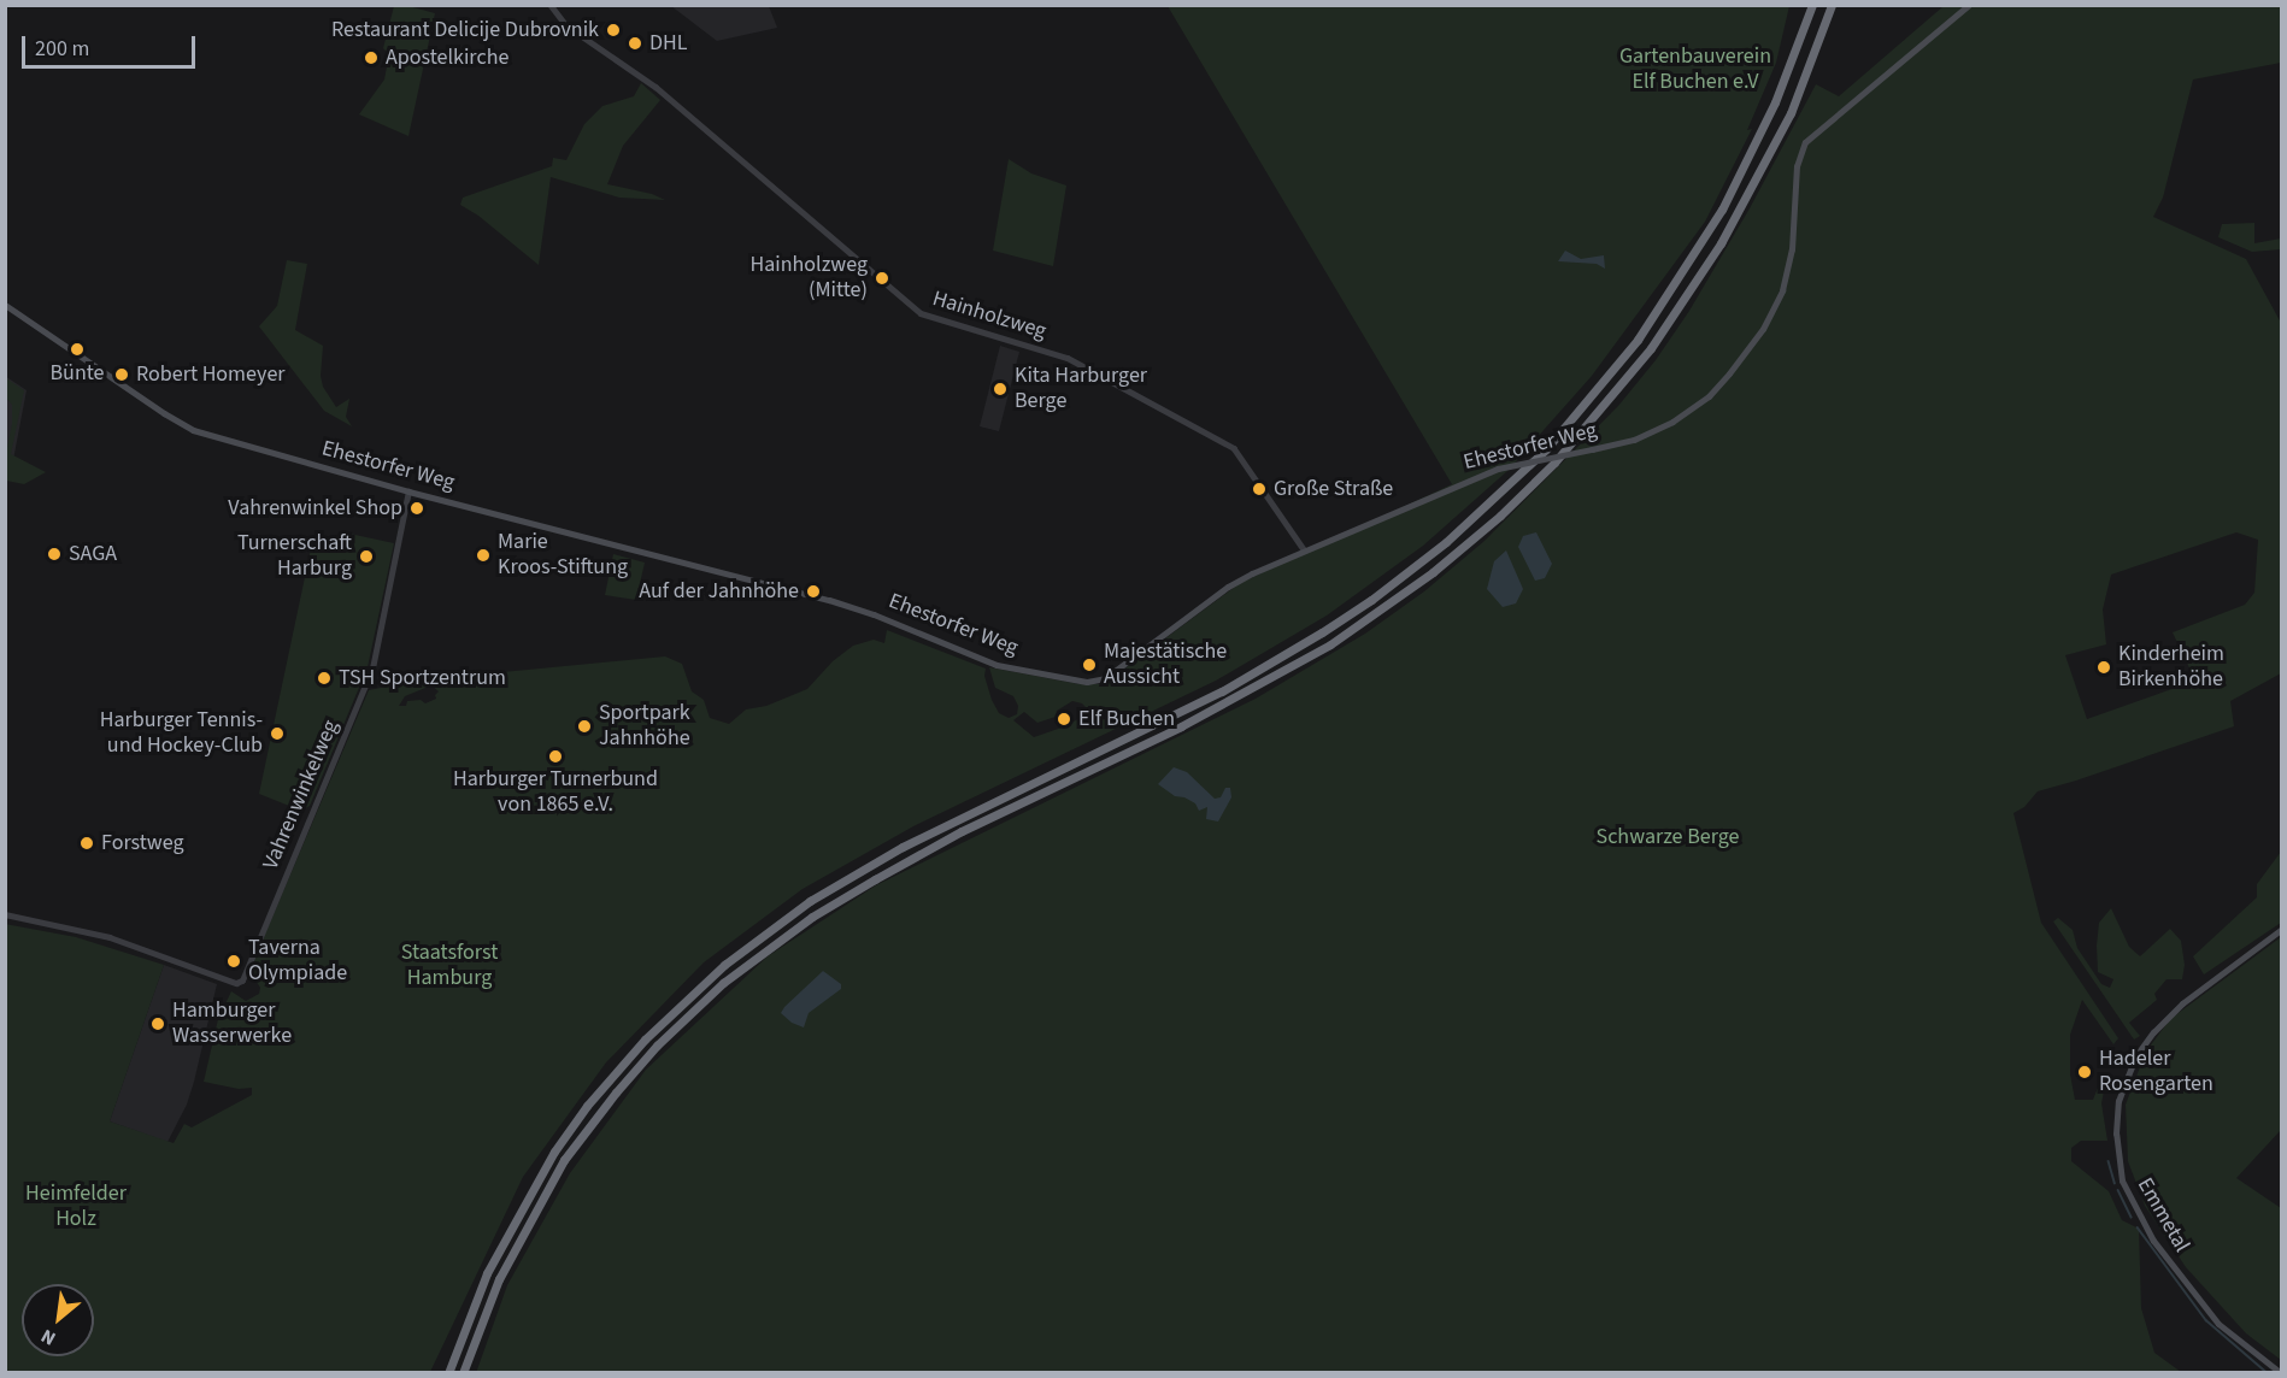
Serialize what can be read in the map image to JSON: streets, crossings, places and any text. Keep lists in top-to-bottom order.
{
  "streets": {
    "main road": ["Ehestorfer Weg", "Emmetal"],
    "street": ["Hainholzweg", "Vahrenwinkelweg"]
  },
  "crossings": [
    ["Hainholzweg", "Ehestorfer Weg"],
    ["Ehestorfer Weg", "Vahrenwinkelweg"]
  ],
  "parks": [
    "Gartenbauverein Elf Buchen e.V",
    "Schwarze Berge",
    "Staatsforst Hamburg",
    "Heimfelder Holz"
  ],
  "places": [
    "Restaurant Delicije Dubrovnik",
    "DHL",
    "Apostelkirche",
    "Hainholzweg (Mitte)",
    "Bünte",
    "Robert Homeyer",
    "Kita Harburger Berge",
    "Große Straße",
    "Vahrenwinkel Shop",
    "SAGA",
    "Marie Kroos-Stiftung",
    "Turnerschaft Harburg",
    "Auf der Jahnhöhe",
    "Majestätische Aussicht",
    "Kinderheim Birkenhöhe",
    "TSH Sportzentrum",
    "Elf Buchen",
    "Sportpark Jahnhöhe",
    "Harburger Tennis- und Hockey-Club",
    "Harburger Turnerbund von 1865 e.V.",
    "Forstweg",
    "Taverna Olympiade",
    "Hamburger Wasserwerke",
    "Hadeler Rosengarten"
  ],
  "scale_bar": "200 m",
  "north": "bottom left"
}
